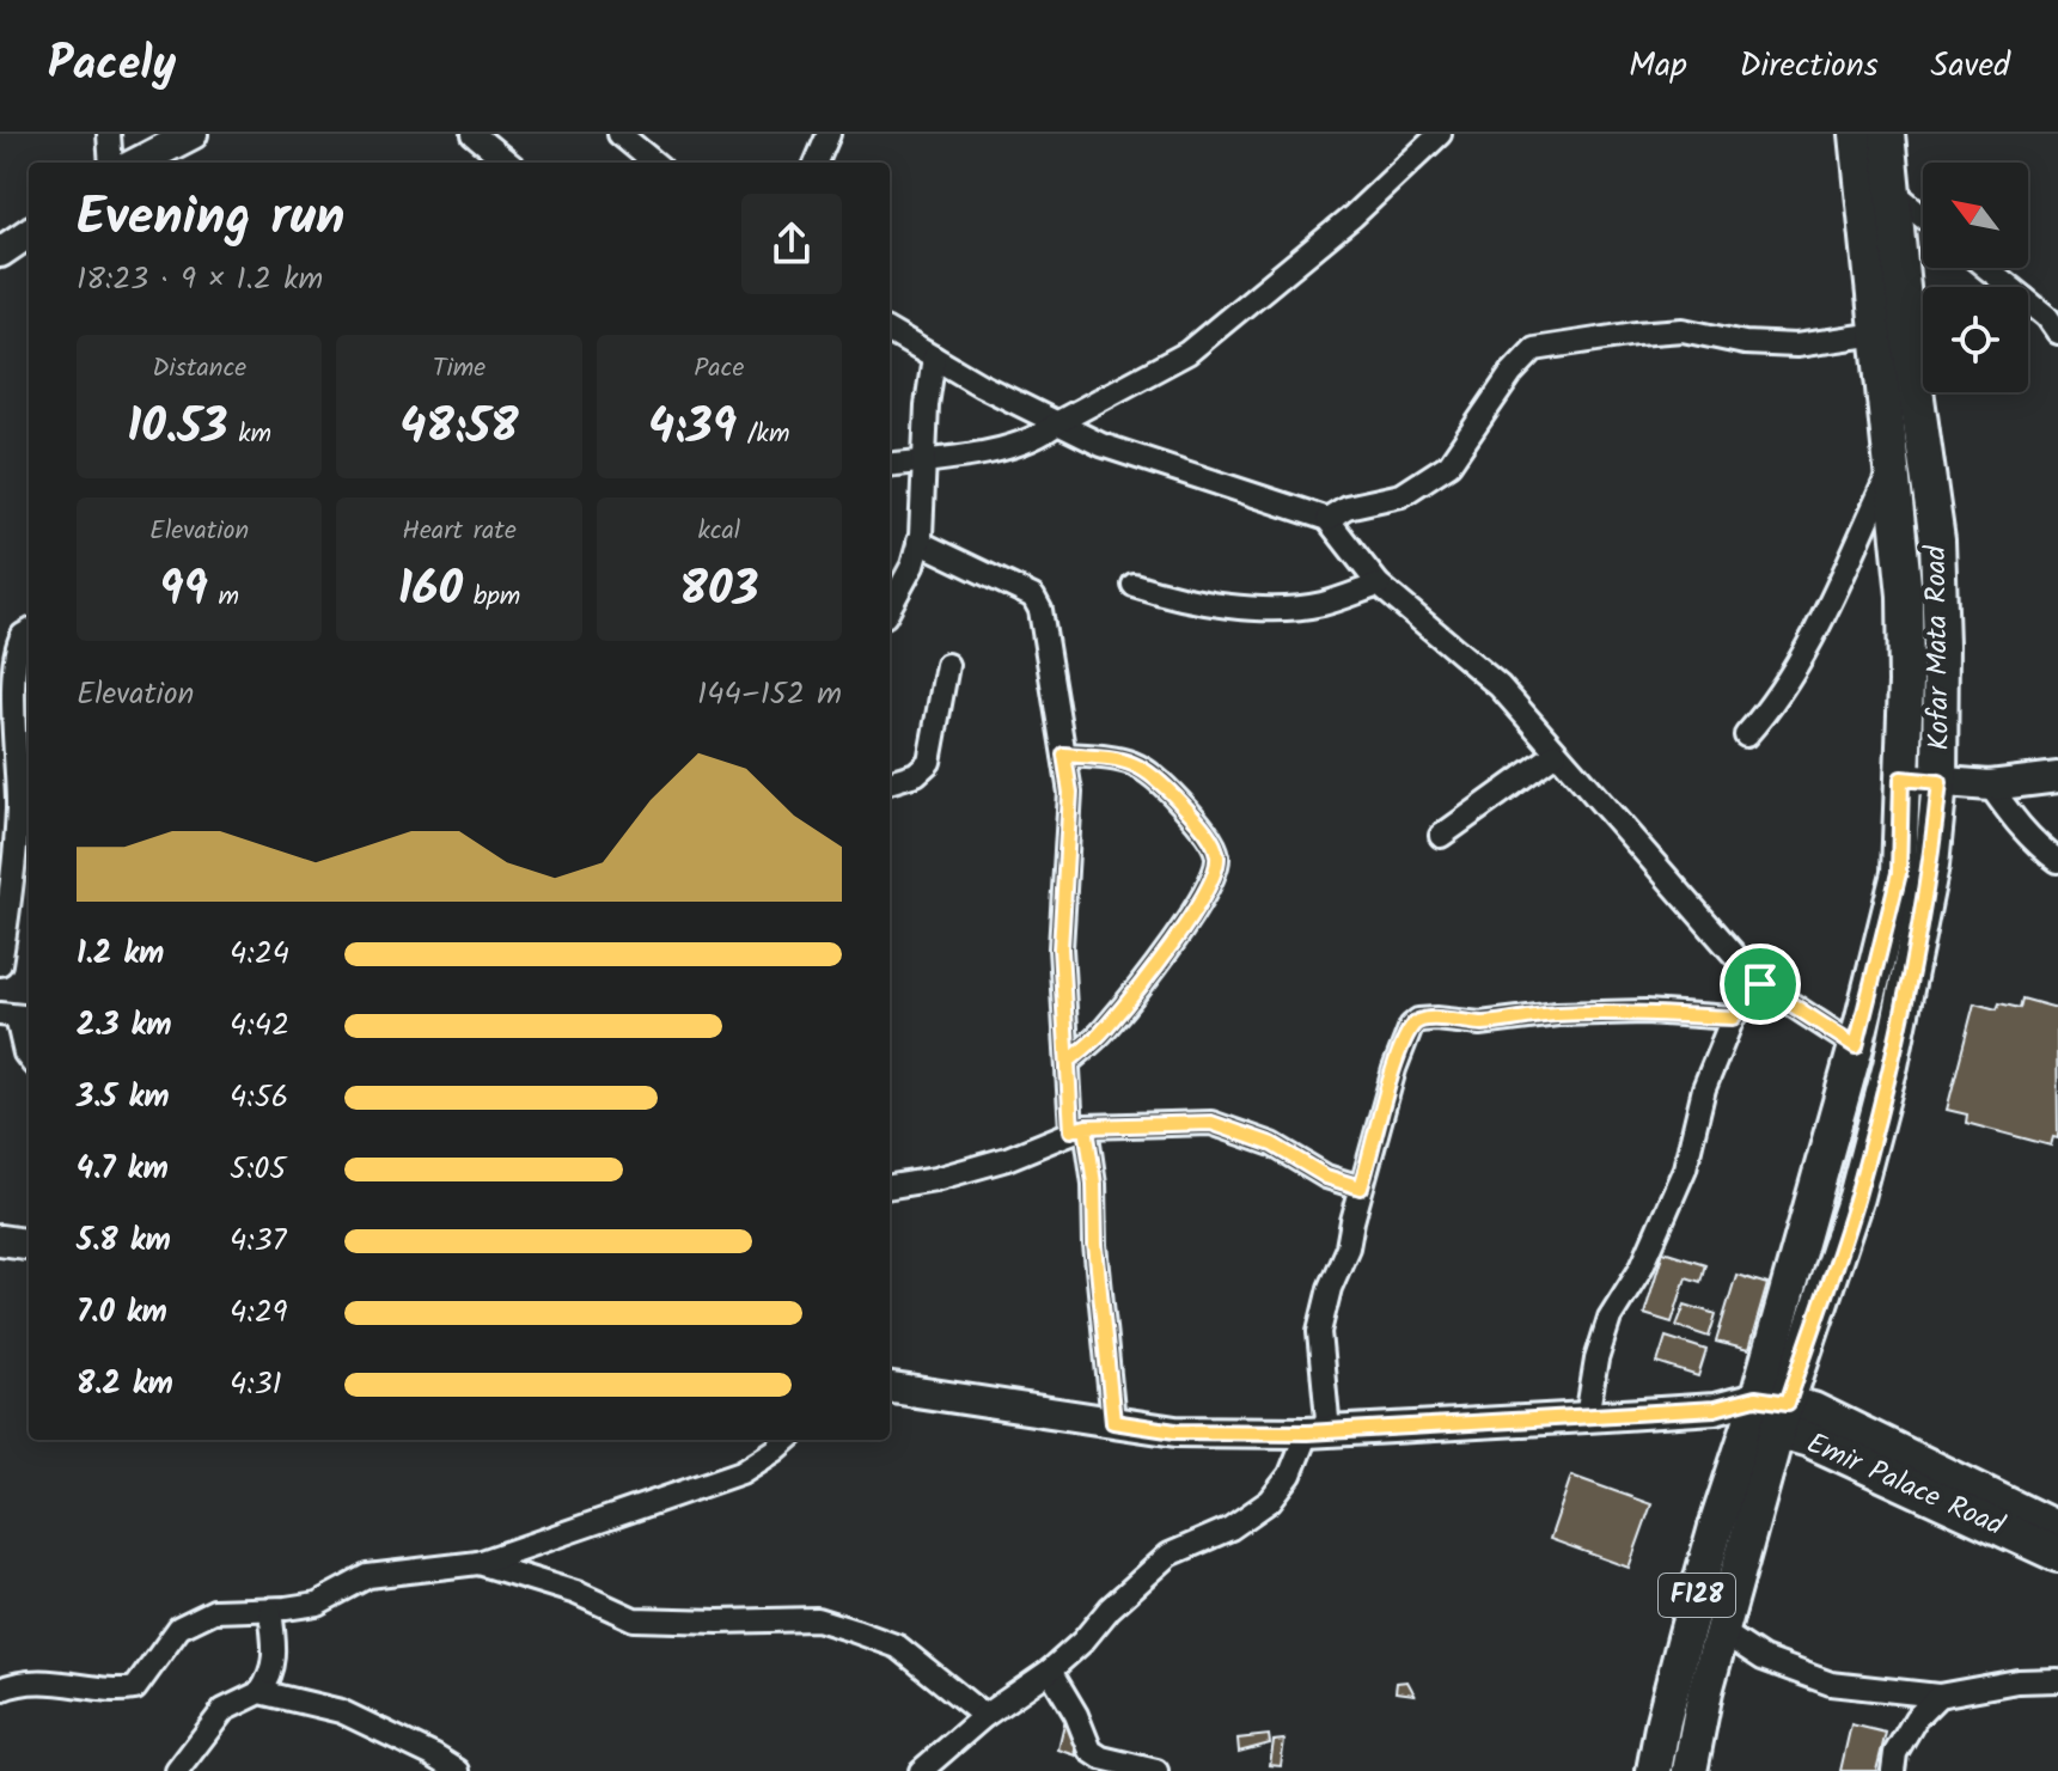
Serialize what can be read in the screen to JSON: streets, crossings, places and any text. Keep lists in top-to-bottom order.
{
  "streets": {
    "main road": ["Kofar Mata Road", "Emir Palace Road", "F128"]
  },
  "crossings": [
    ["Kofar Mata Road", "Emir Palace Road"],
    ["Kofar Mata Road", "F128"],
    ["Emir Palace Road", "F128"]
  ],
  "north": "top left",
  "page": {
    "header": "Pacely",
    "nav": ["Map", "Directions", "Saved"],
    "heading": ["Evening run", "18:23 · 9 × 1.2 km"],
    "stats": [
      ["Distance", "10.53 km"],
      ["Time", "48:58"],
      ["Pace", "4:39 /km"],
      ["Elevation", "99 m"],
      ["Heart rate", "160 bpm"],
      ["kcal", "803"]
    ],
    "chart": ["Elevation", "144–152 m"],
    "list": [
      {
        "name": "1.2 km",
        "note": "4:24"
      },
      {
        "name": "2.3 km",
        "note": "4:42"
      },
      {
        "name": "3.5 km",
        "note": "4:56"
      },
      {
        "name": "4.7 km",
        "note": "5:05"
      },
      {
        "name": "5.8 km",
        "note": "4:37"
      },
      {
        "name": "7.0 km",
        "note": "4:29"
      },
      {
        "name": "8.2 km",
        "note": "4:31"
      }
    ]
  }
}
